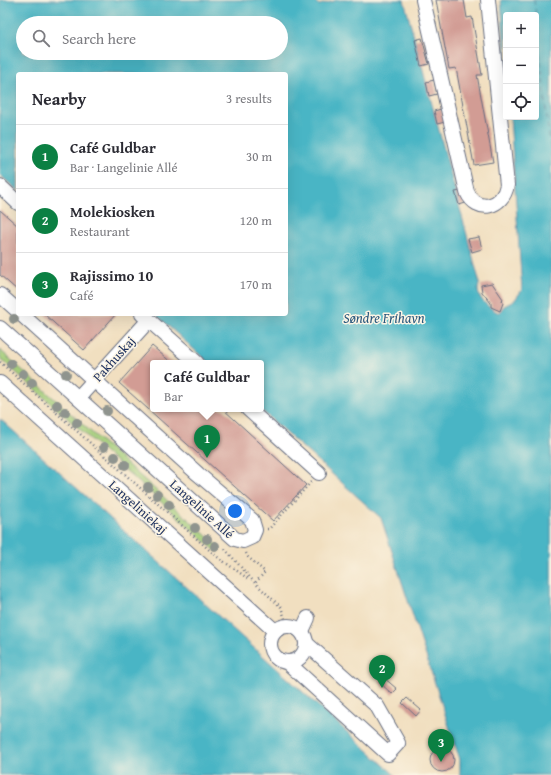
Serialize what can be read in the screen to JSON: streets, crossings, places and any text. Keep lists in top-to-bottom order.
{
  "streets": {
    "street": ["Pakhuskaj", "Langeliniekaj", "Langelinie Allé"]
  },
  "crossings": [
    ["Pakhuskaj", "Langelinie Allé"]
  ],
  "water": ["Søndre Frihavn"],
  "page": {
    "map_buttons": ["+", "−"],
    "search": "Search here",
    "heading": ["Nearby", "3 results"],
    "list": [
      {
        "mark": "1",
        "name": "Café Guldbar",
        "note": "Bar · Langelinie Allé",
        "value": "30 m"
      },
      {
        "mark": "2",
        "name": "Molekiosken",
        "note": "Restaurant",
        "value": "120 m"
      },
      {
        "mark": "3",
        "name": "Rajissimo 10",
        "note": "Café",
        "value": "170 m"
      }
    ],
    "popup": ["Café Guldbar", "Bar"],
    "pins": ["1", "2", "3"]
  }
}
